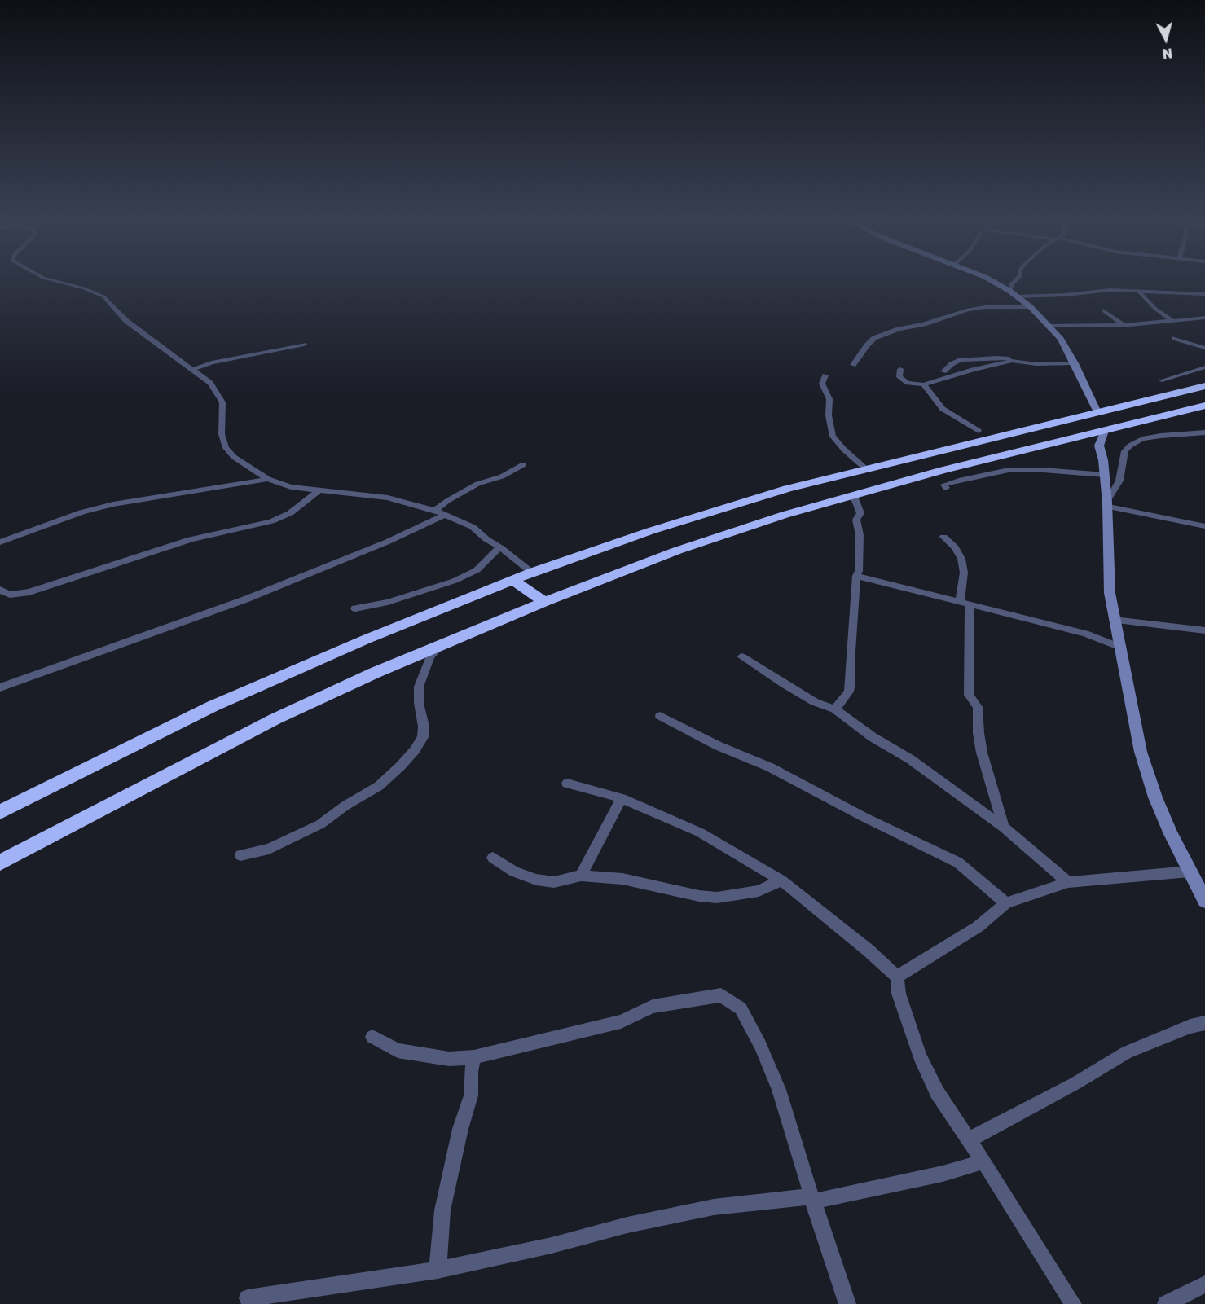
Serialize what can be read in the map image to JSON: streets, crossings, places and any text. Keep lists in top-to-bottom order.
{
  "north": "bottom"
}
